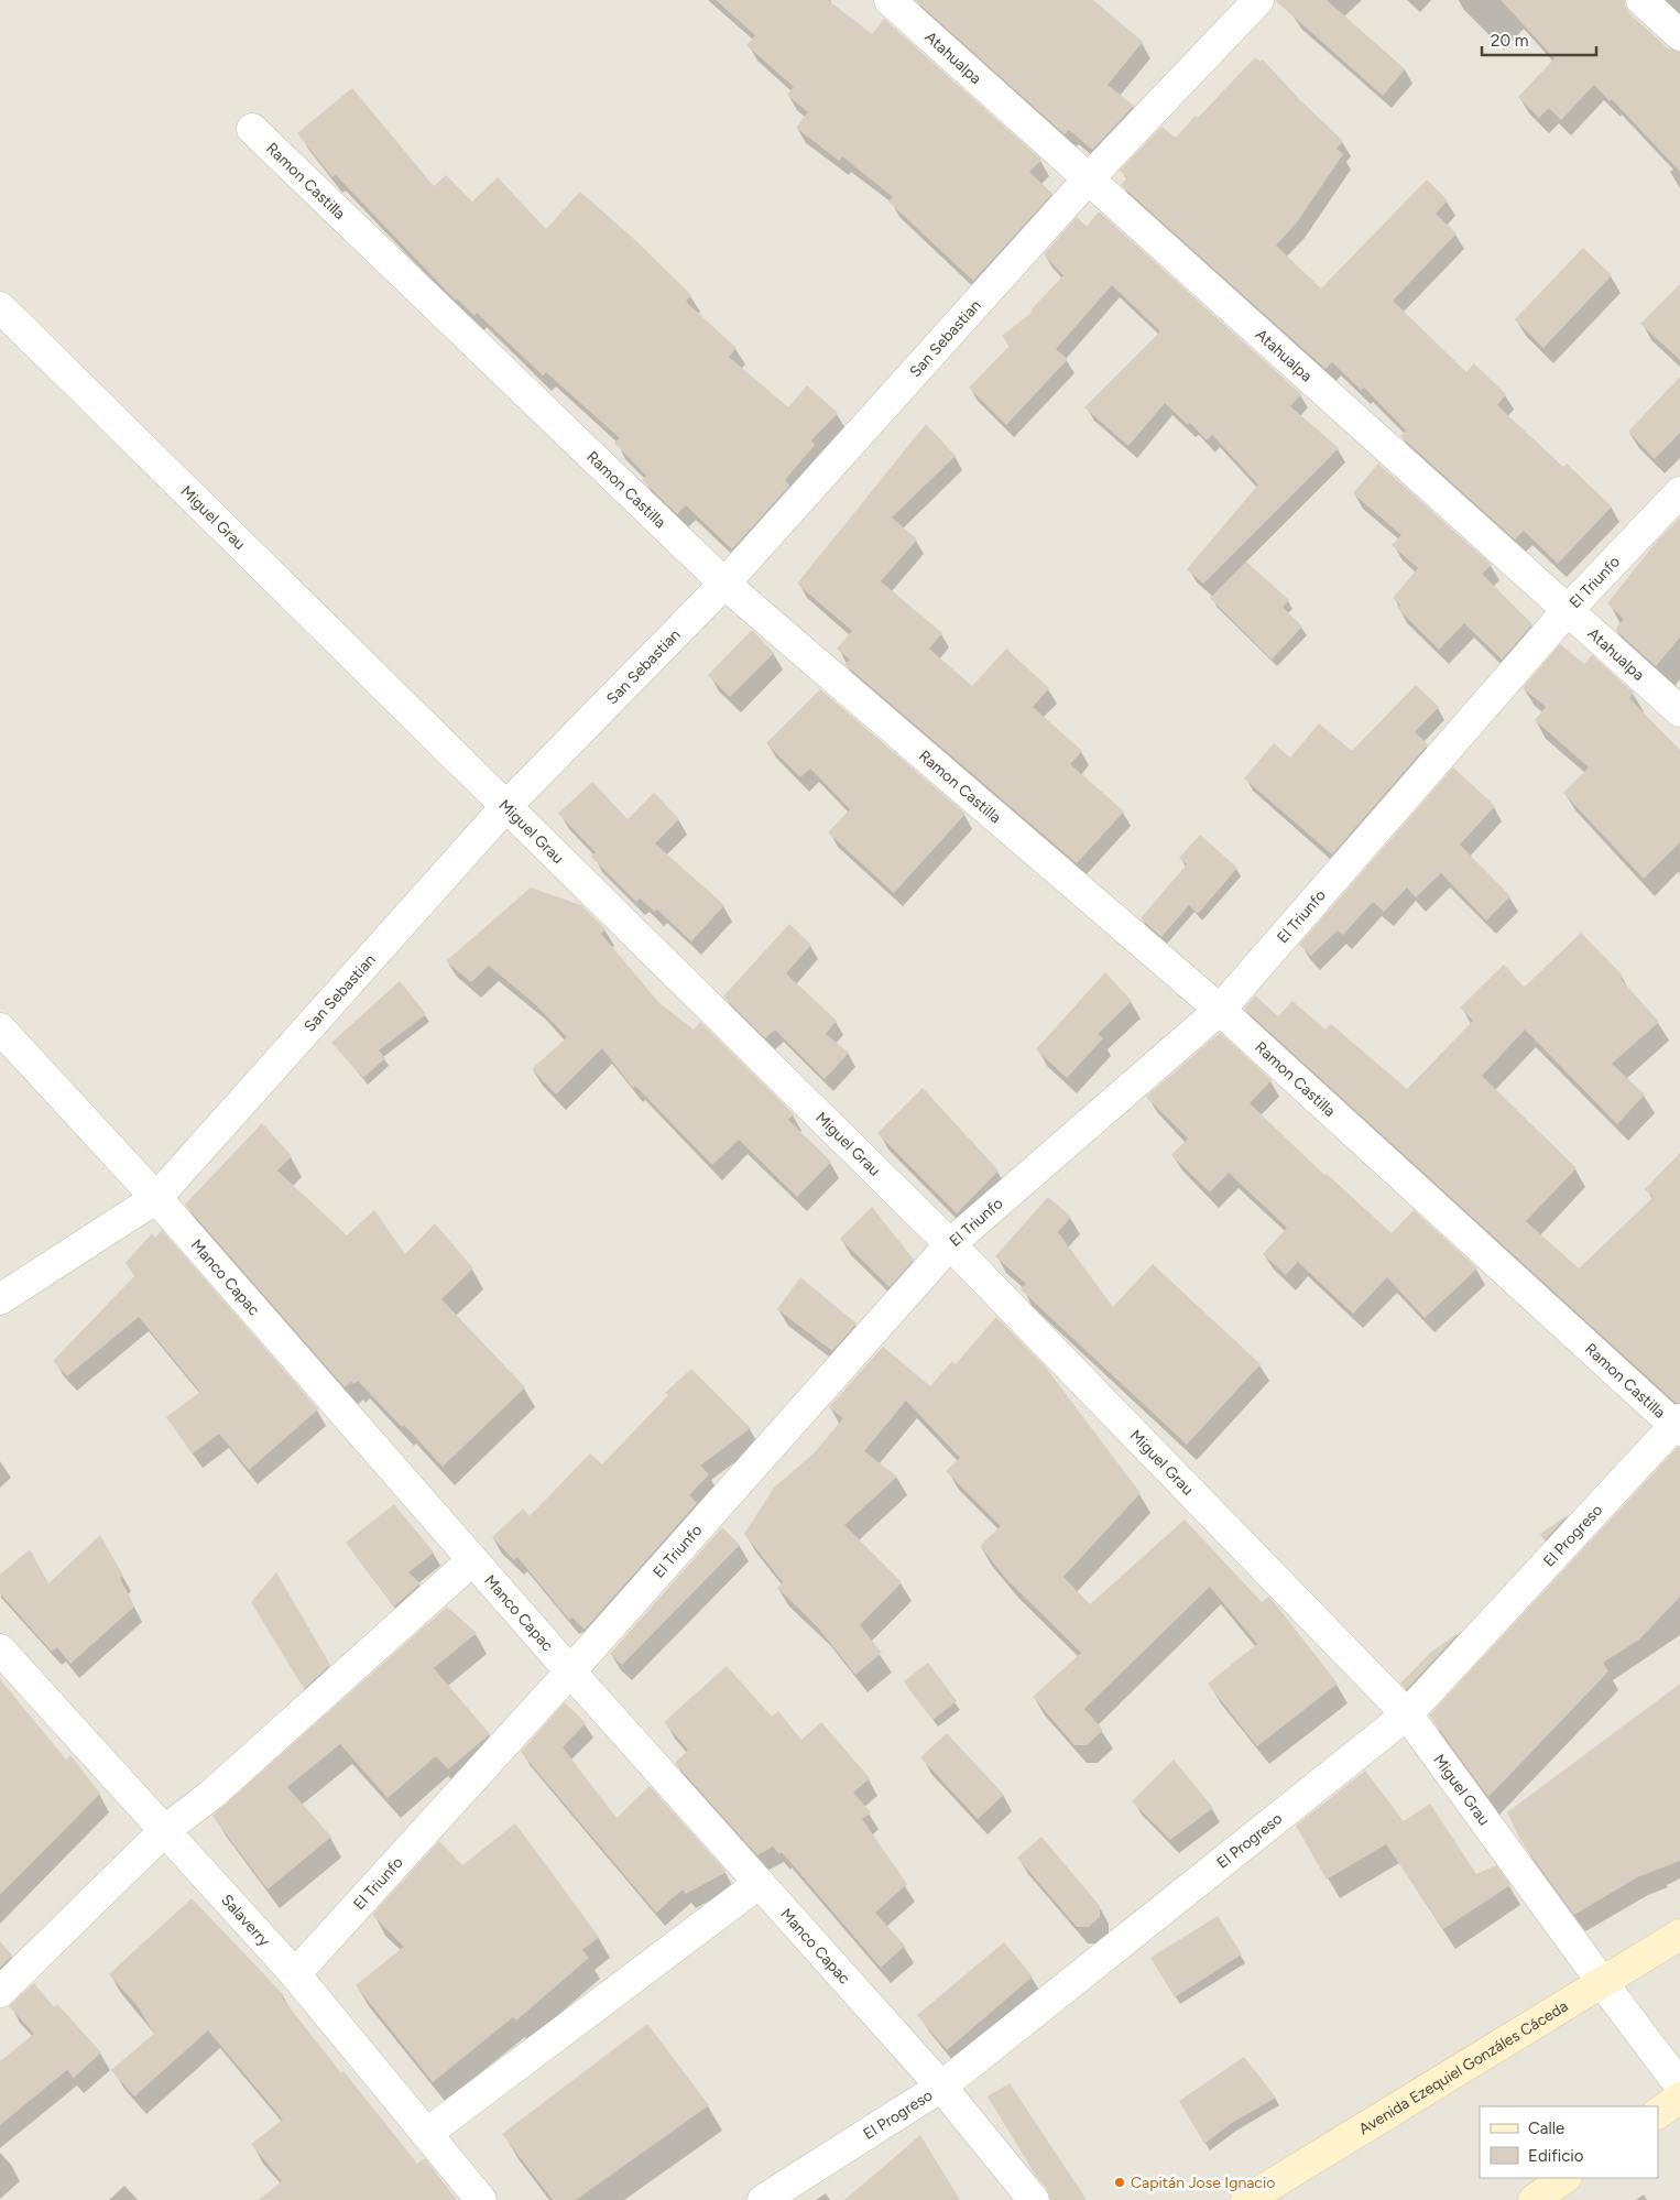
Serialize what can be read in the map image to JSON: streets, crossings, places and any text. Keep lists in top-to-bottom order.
{
  "streets": {
    "main road": ["Avenida Ezequiel Gonzáles Cáceda"],
    "street": [
      "Atahualpa",
      "Ramon Castilla",
      "San Sebastian",
      "Miguel Grau",
      "El Triunfo",
      "Manco Capac",
      "El Progreso",
      "Salaverry"
    ]
  },
  "crossings": [
    ["Atahualpa", "San Sebastian"],
    ["Atahualpa", "El Triunfo"],
    ["Ramon Castilla", "San Sebastian"],
    ["Ramon Castilla", "El Triunfo"],
    ["Ramon Castilla", "El Progreso"],
    ["San Sebastian", "Miguel Grau"],
    ["San Sebastian", "Manco Capac"],
    ["Miguel Grau", "El Triunfo"],
    ["Miguel Grau", "El Progreso"],
    ["Miguel Grau", "Avenida Ezequiel Gonzáles Cáceda"],
    ["El Triunfo", "Manco Capac"],
    ["El Triunfo", "Salaverry"],
    ["Manco Capac", "El Progreso"]
  ],
  "places": ["Capitán Jose Ignacio"],
  "legend": ["Calle", "Edificio"],
  "scale_bar": "20 m"
}
